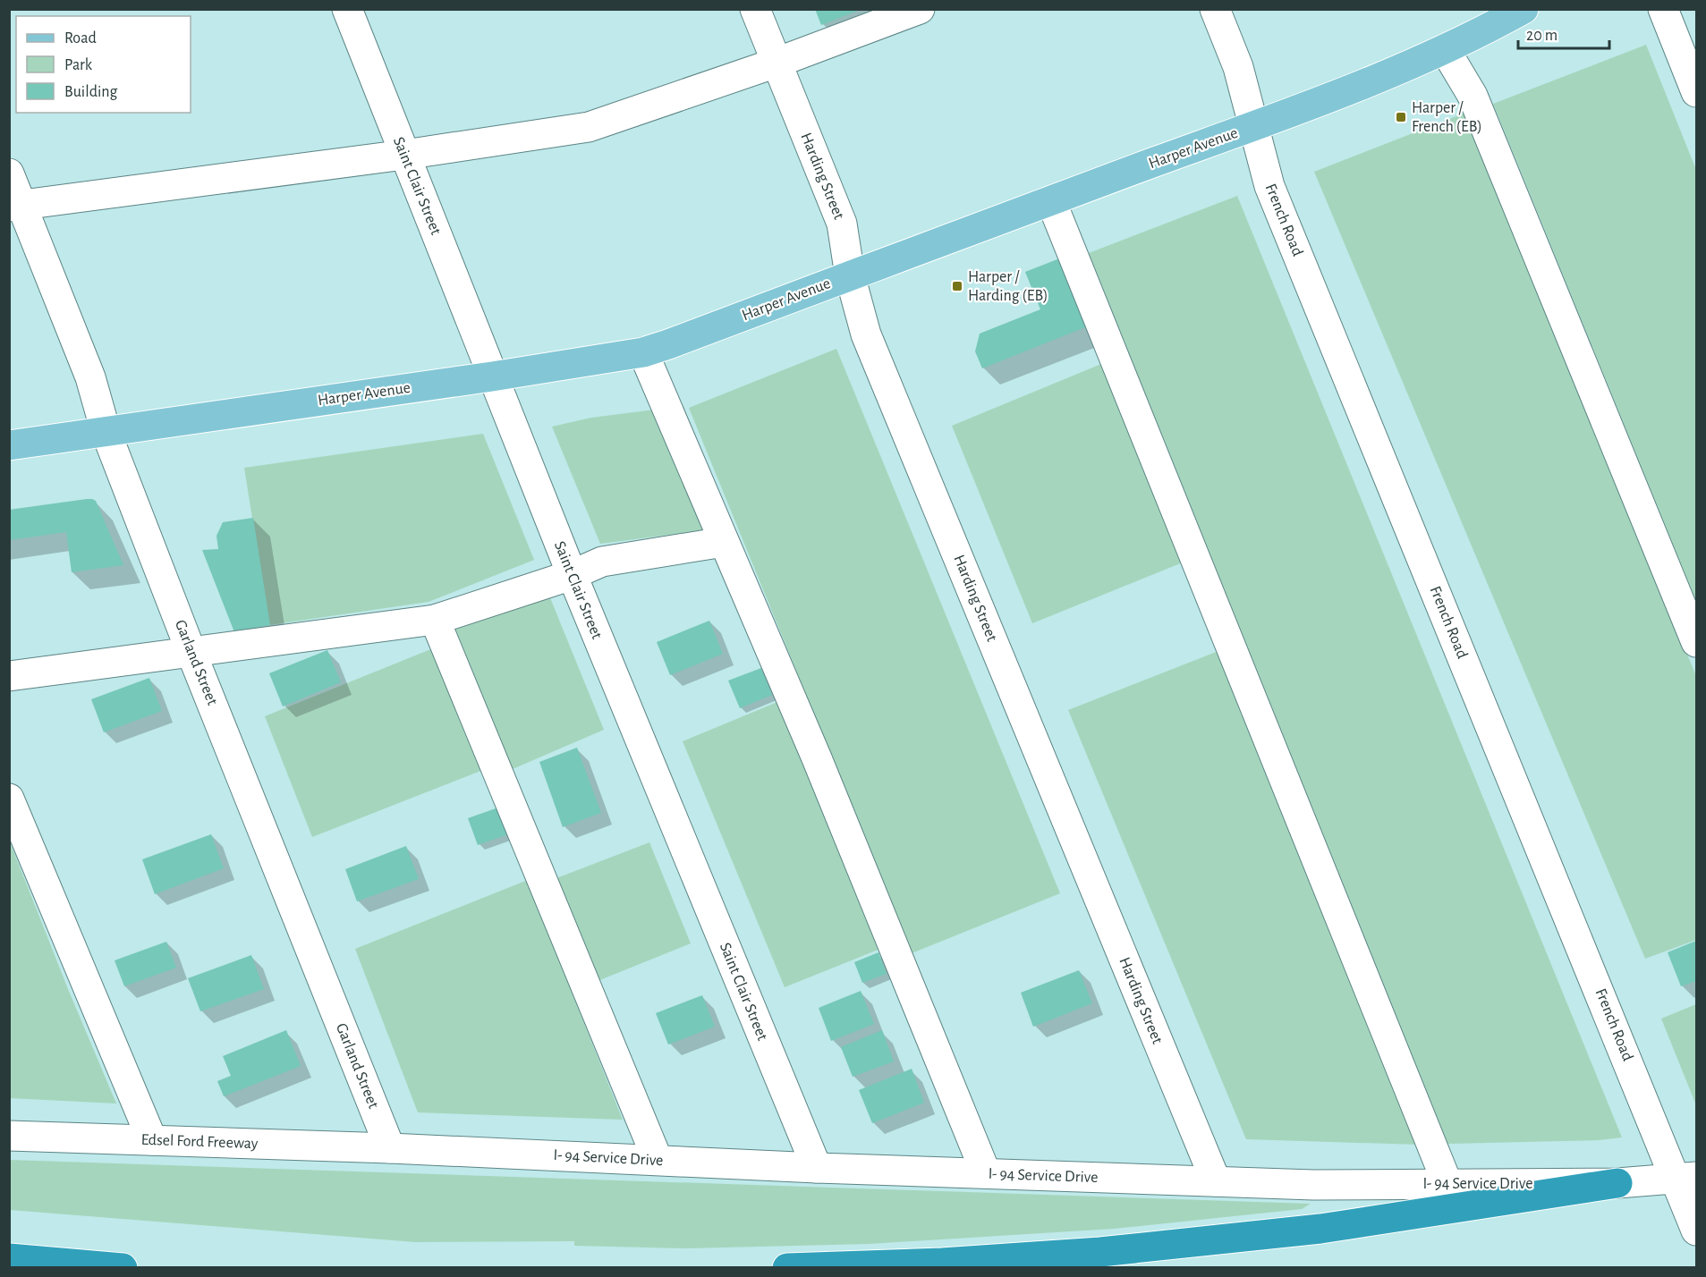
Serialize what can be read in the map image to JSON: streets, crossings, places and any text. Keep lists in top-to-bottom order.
{
  "streets": {
    "main road": ["Harper Avenue"],
    "street": [
      "Harding Street",
      "Saint Clair Street",
      "French Road",
      "Garland Street",
      "Edsel Ford Freeway",
      "I- 94 Service Drive"
    ]
  },
  "crossings": [
    ["Harper Avenue", "Harding Street"],
    ["Harper Avenue", "Saint Clair Street"],
    ["Harper Avenue", "French Road"],
    ["Harper Avenue", "Garland Street"],
    ["Harding Street", "I- 94 Service Drive"],
    ["Saint Clair Street", "I- 94 Service Drive"],
    ["French Road", "I- 94 Service Drive"],
    ["Garland Street", "Edsel Ford Freeway"],
    ["Garland Street", "I- 94 Service Drive"],
    ["Edsel Ford Freeway", "I- 94 Service Drive"]
  ],
  "places": {
    "transit": ["Harper / French (EB)", "Harper / Harding (EB)"]
  },
  "legend": ["Road", "Park", "Building"],
  "scale_bar": "20 m"
}
